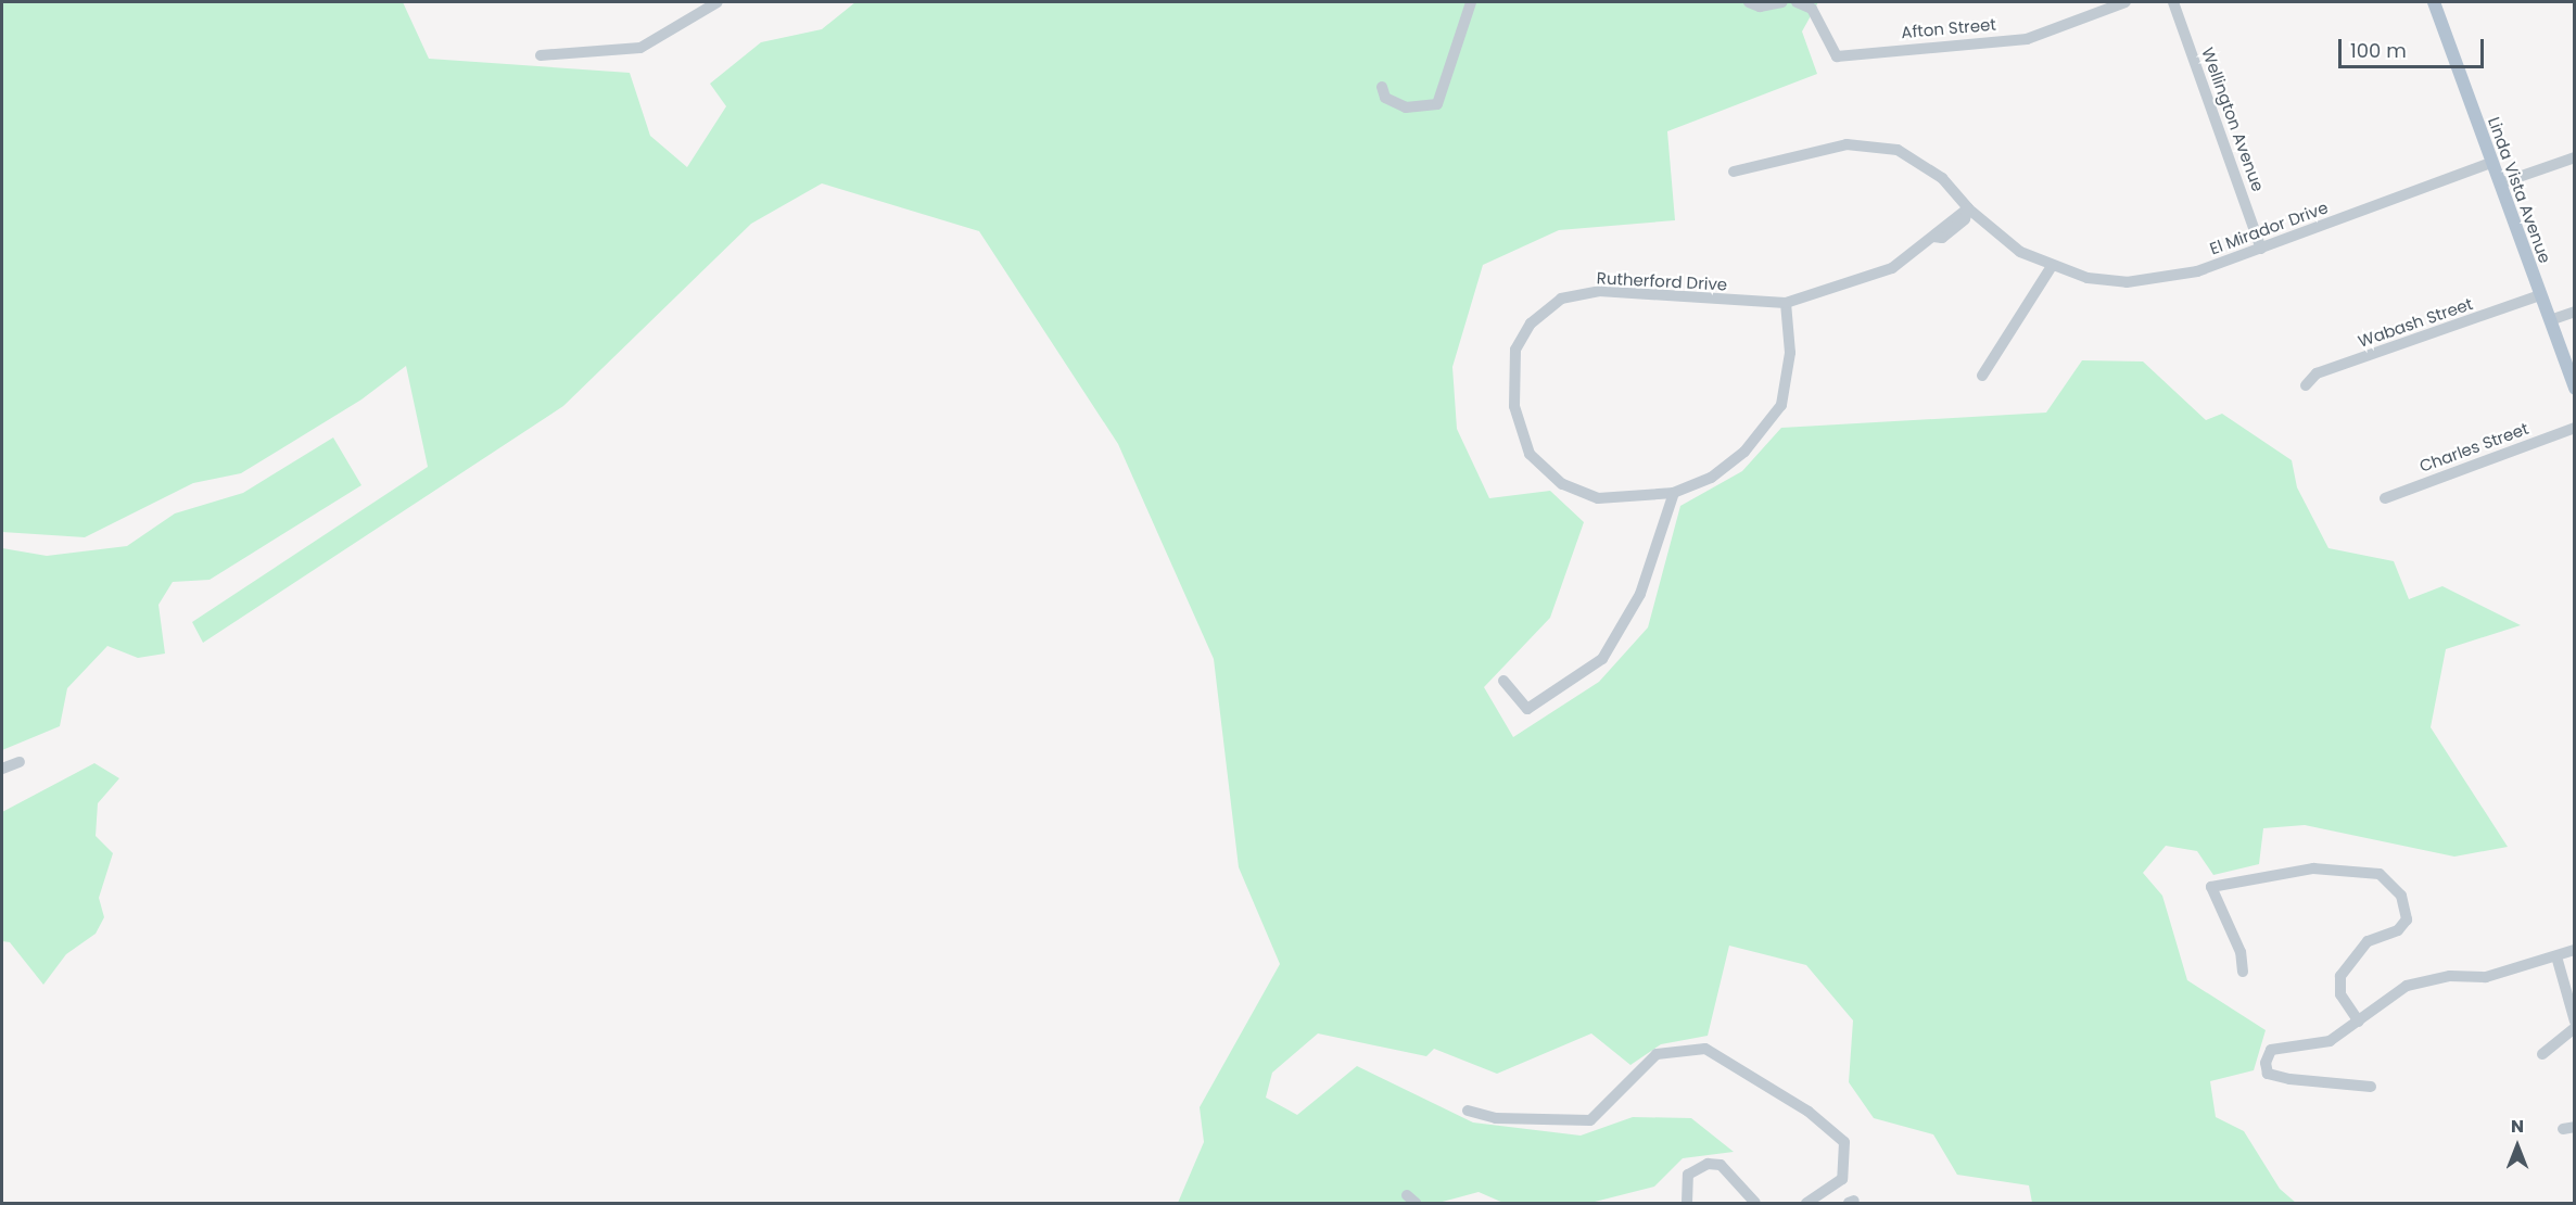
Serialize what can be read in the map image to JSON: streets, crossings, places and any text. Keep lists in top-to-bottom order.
{
  "streets": {
    "main road": ["Linda Vista Avenue"],
    "street": [
      "Afton Street",
      "Wellington Avenue",
      "El Mirador Drive",
      "Rutherford Drive",
      "Wabash Street",
      "Charles Street"
    ]
  },
  "crossings": [
    ["Wellington Avenue", "El Mirador Drive"],
    ["Linda Vista Avenue", "El Mirador Drive"],
    ["Linda Vista Avenue", "Wabash Street"],
    ["El Mirador Drive", "Rutherford Drive"]
  ],
  "scale_bar": "100 m",
  "north": "top"
}
